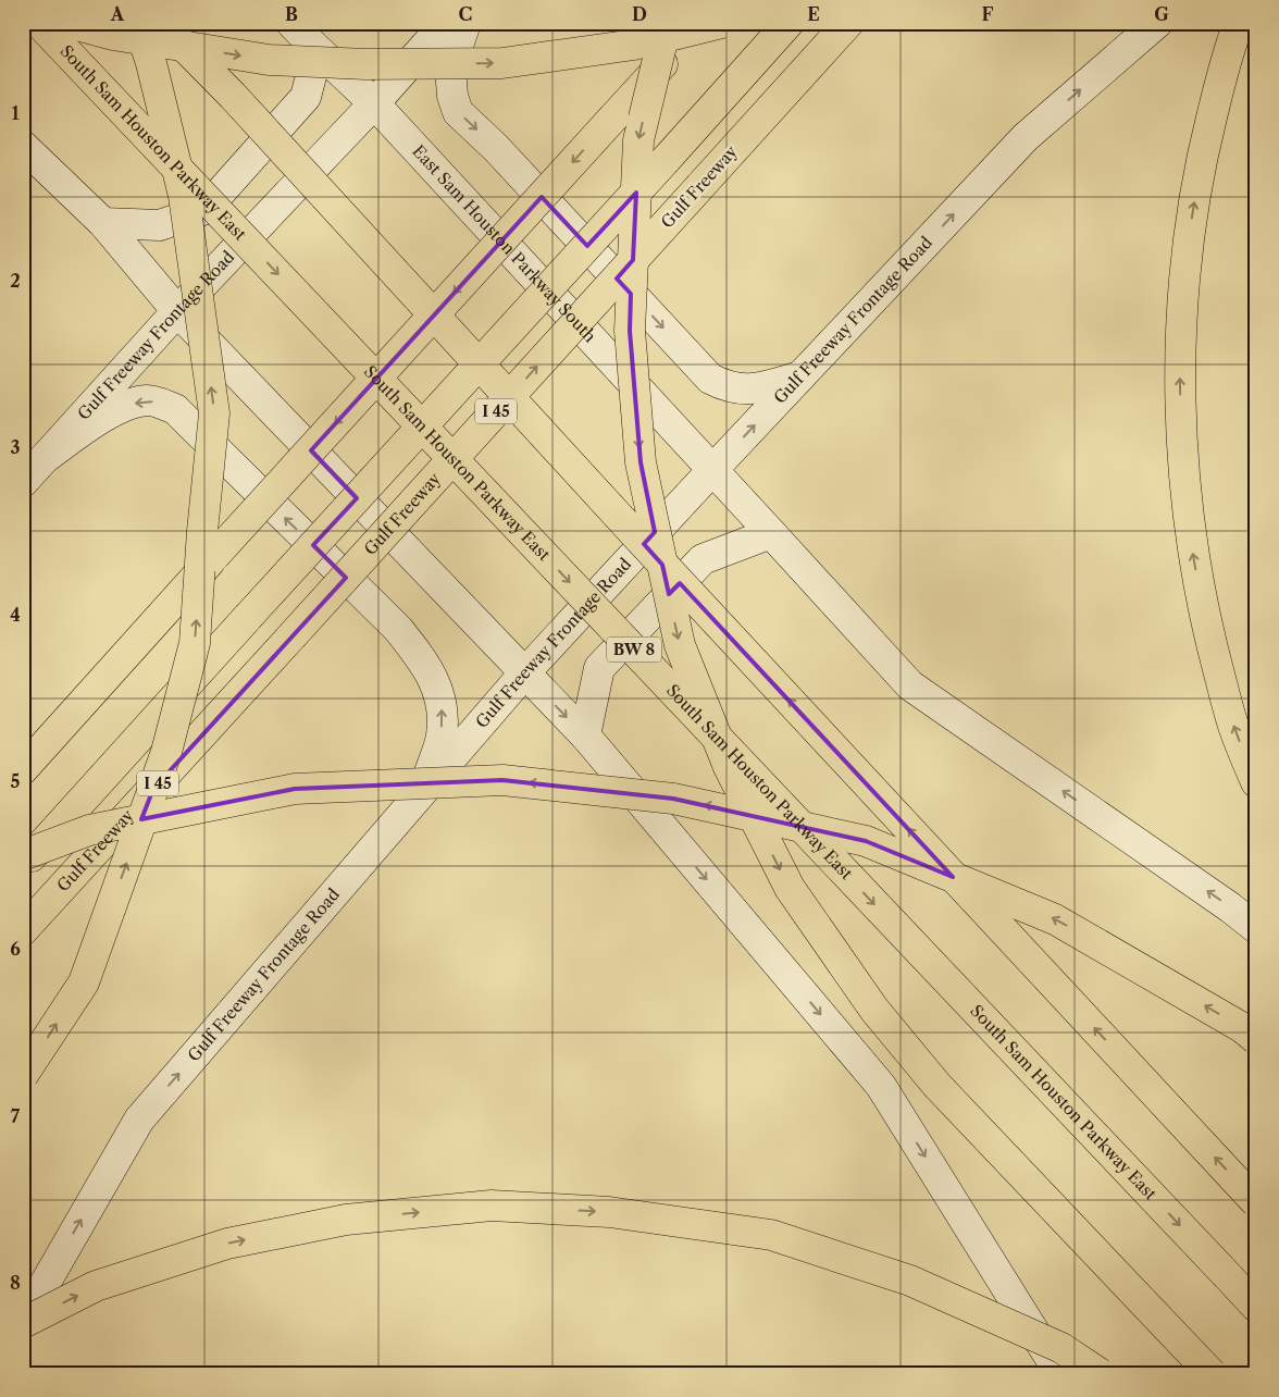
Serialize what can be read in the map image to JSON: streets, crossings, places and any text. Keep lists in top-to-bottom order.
{
  "streets": {
    "highway": [
      "South Sam Houston Parkway East",
      "Gulf Freeway",
      "I 45",
      "BW 8"
    ],
    "main road": ["East Sam Houston Parkway South", "Gulf Freeway Frontage Road"]
  },
  "crossings": [
    ["East Sam Houston Parkway South", "Gulf Freeway Frontage Road"]
  ],
  "one_way": ["Gulf Freeway Frontage Road"],
  "grid": {
    "columns": [
      "A",
      "B",
      "C",
      "D",
      "E",
      "F",
      "G"
    ],
    "rows": [
      "1",
      "2",
      "3",
      "4",
      "5",
      "6",
      "7",
      "8"
    ]
  }
}
